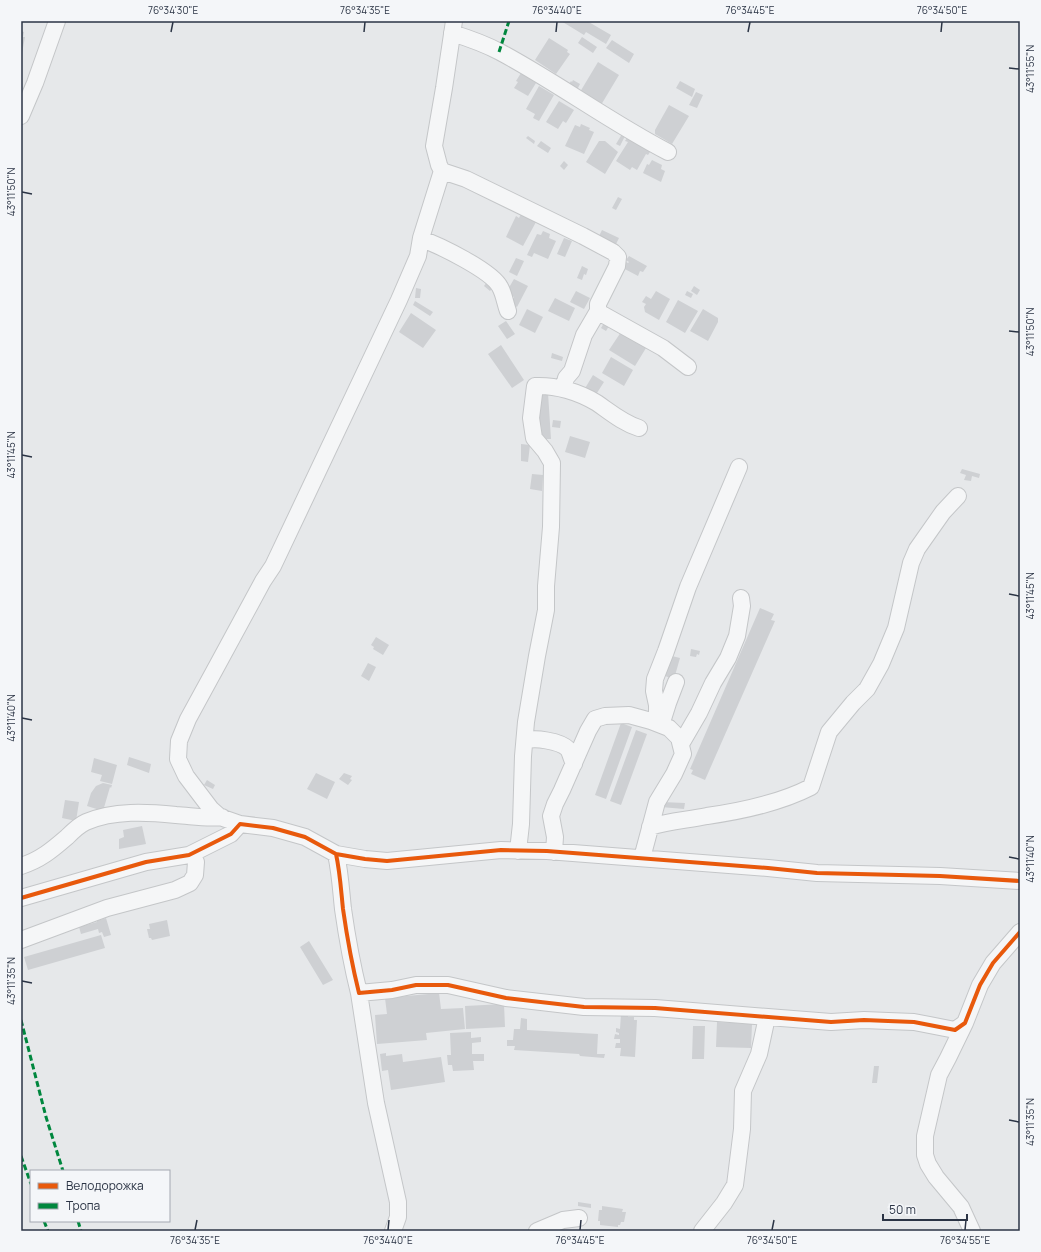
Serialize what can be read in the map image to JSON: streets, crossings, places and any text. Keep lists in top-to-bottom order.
{
  "legend": ["Велодорожка", "Тропа"],
  "scale_bar": "50 m",
  "coordinates": [
    "76°34'30\"E",
    "76°34'35\"E",
    "76°34'40\"E",
    "76°34'45\"E",
    "76°34'50\"E",
    "43°11'55\"N",
    "43°11'50\"N",
    "43°11'45\"N",
    "43°11'40\"N",
    "43°11'35\"N",
    "76°34'55\"E"
  ]
}
